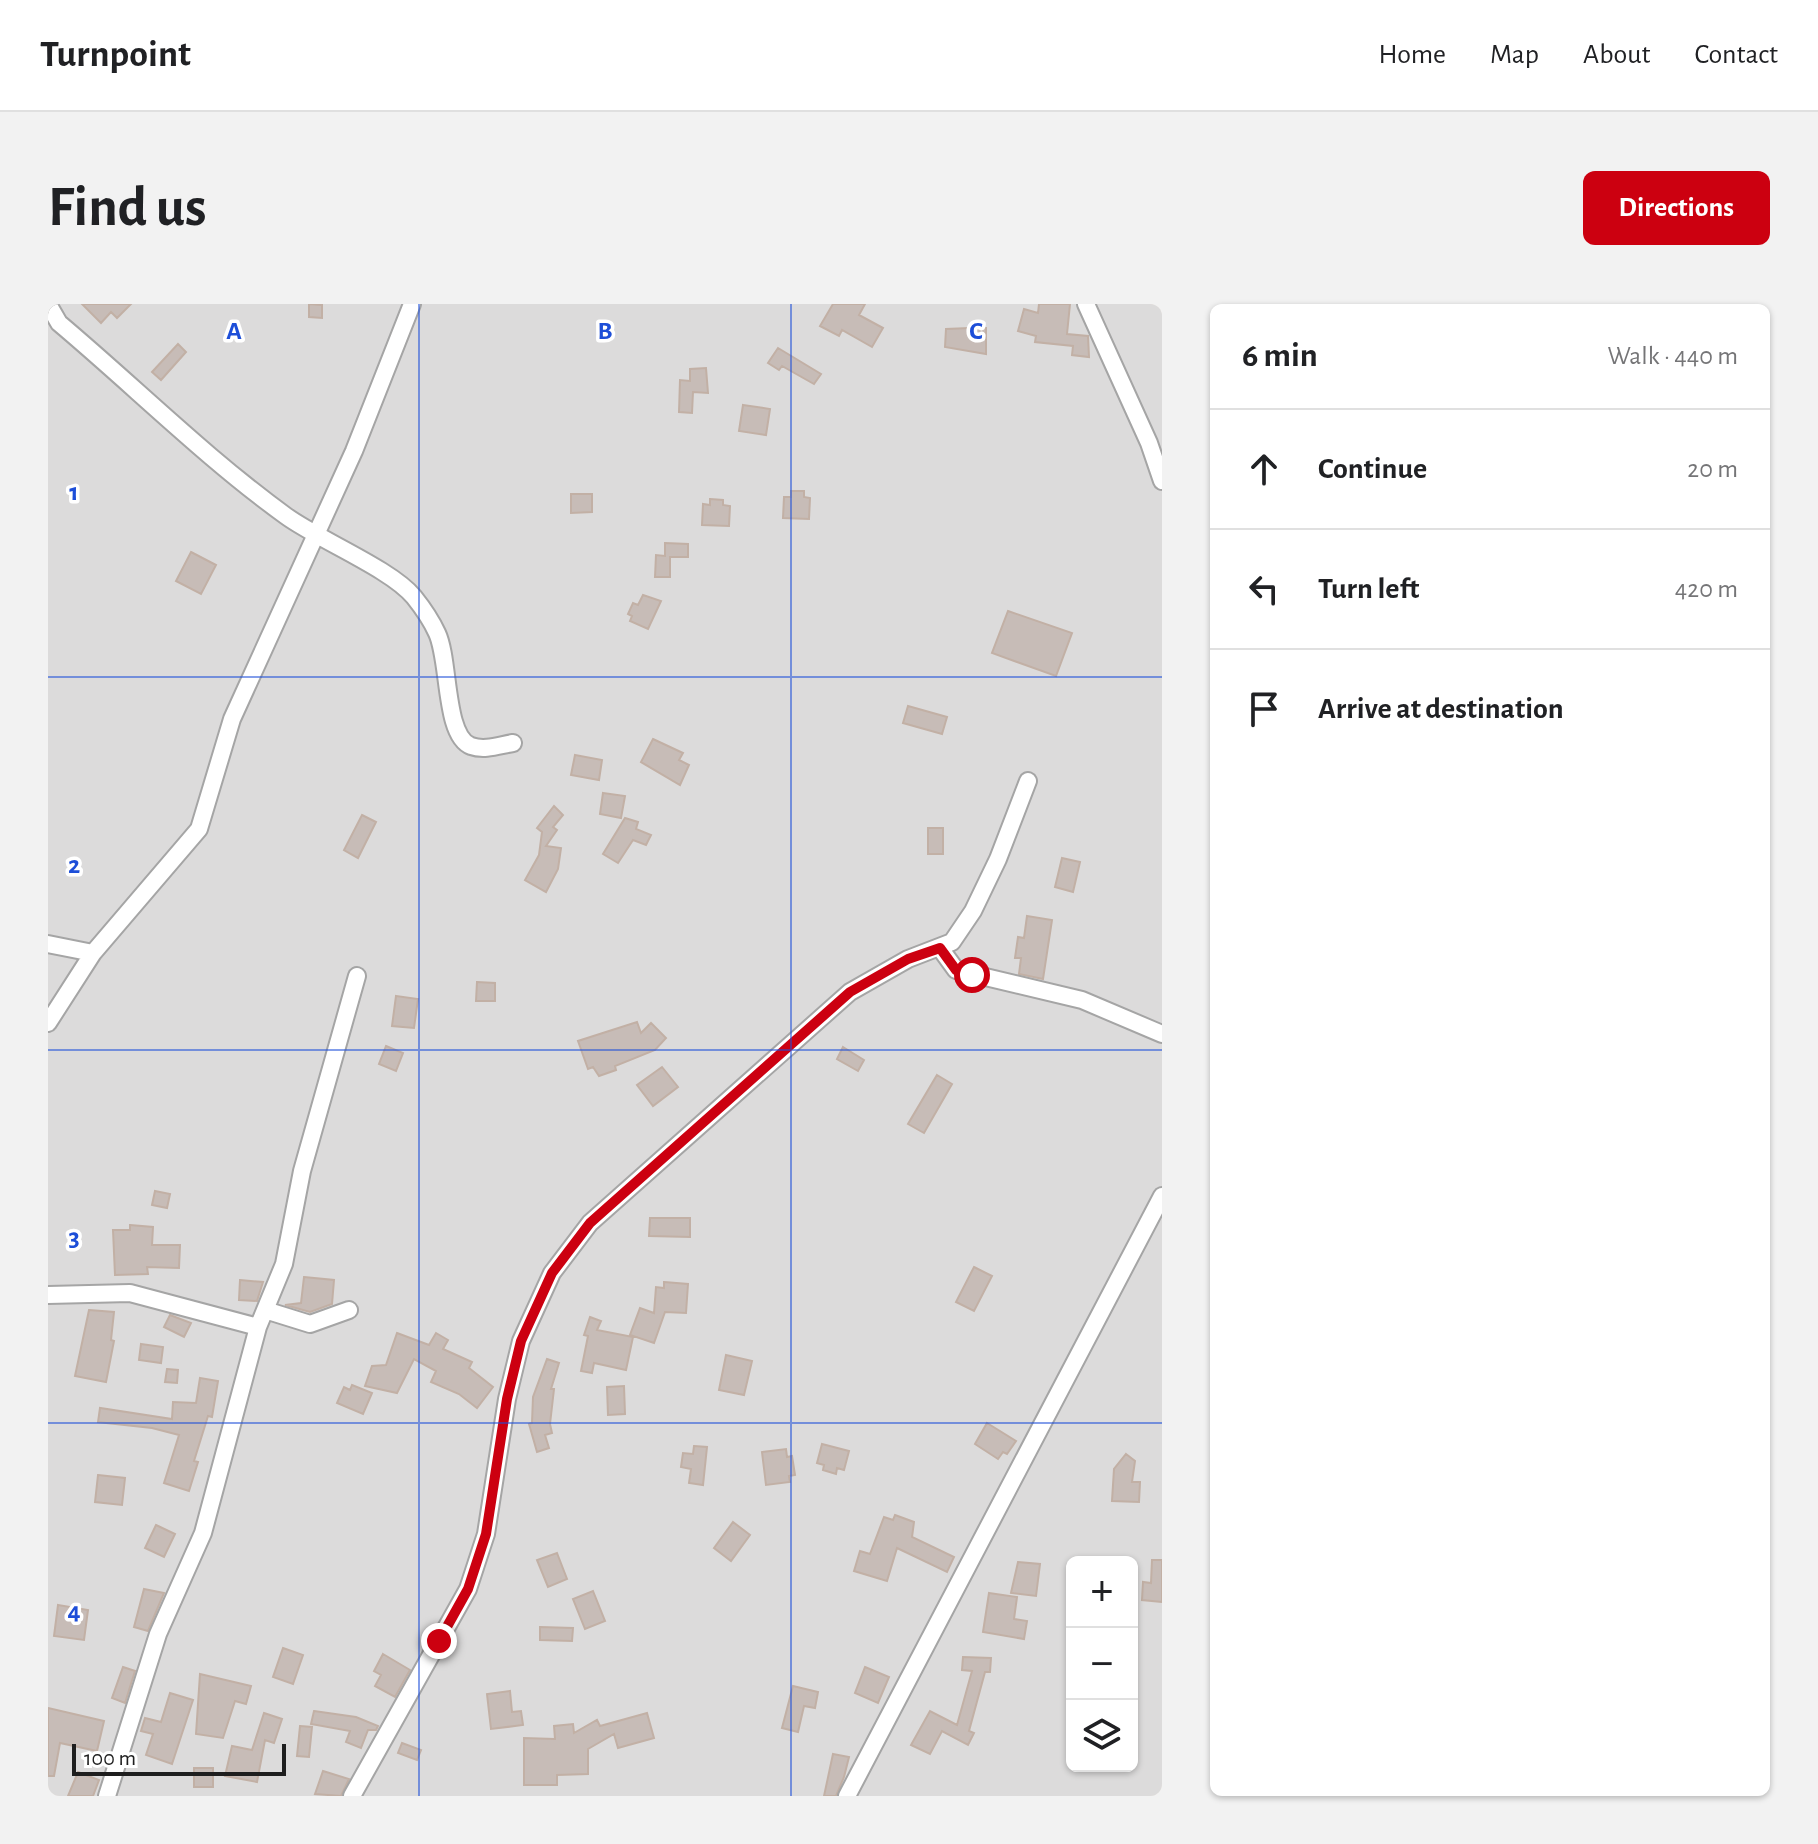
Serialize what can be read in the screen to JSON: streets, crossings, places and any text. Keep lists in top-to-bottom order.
{
  "scale_bar": "100 m",
  "page": {
    "header": "Turnpoint",
    "nav": [
      "Home",
      "Map",
      "About",
      "Contact"
    ],
    "buttons": "Directions",
    "title": "Find us",
    "heading": ["6 min", "Walk · 440 m"],
    "list": [
      ["Continue", "20 m"],
      ["Turn left", "420 m"],
      "Arrive at destination"
    ],
    "map_buttons": ["+", "−"],
    "scale": "100 m"
  },
  "grid": {
    "columns": ["A", "B", "C"],
    "rows": [
      "1",
      "2",
      "3",
      "4"
    ]
  }
}
